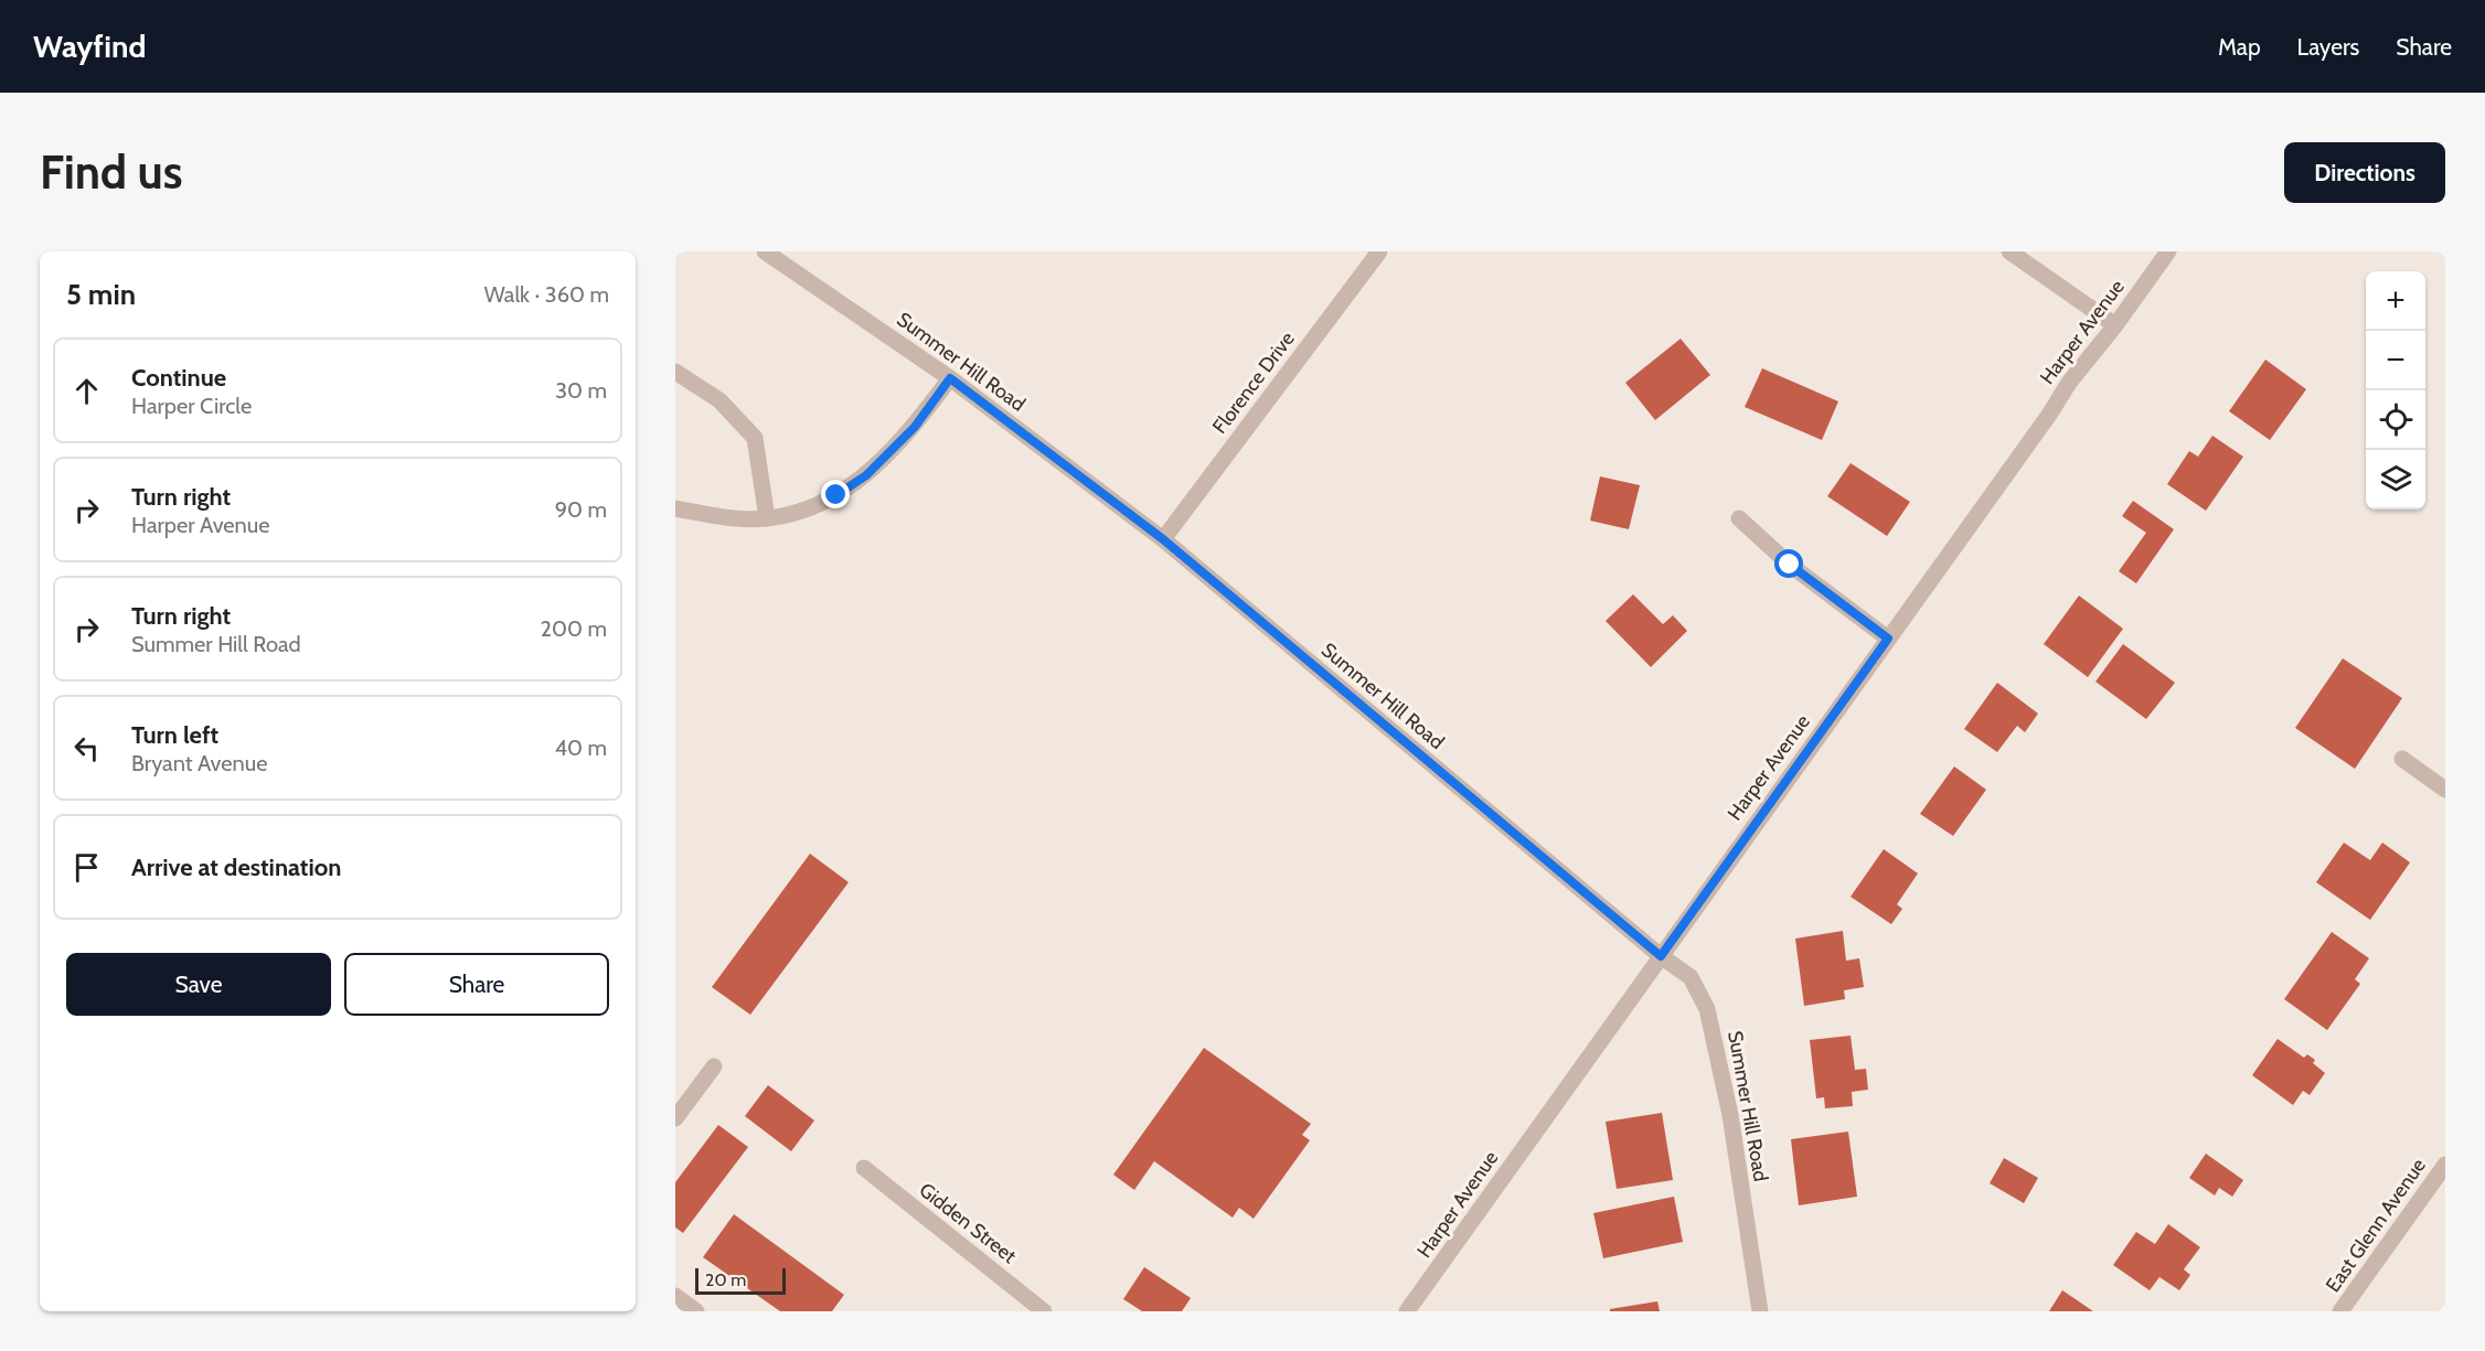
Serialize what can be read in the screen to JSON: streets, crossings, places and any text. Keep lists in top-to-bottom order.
{
  "streets": {
    "street": [
      "Harper Avenue",
      "Summer Hill Road",
      "Florence Drive",
      "Gidden Street",
      "East Glenn Avenue"
    ]
  },
  "crossings": [
    ["Harper Avenue", "Summer Hill Road"],
    ["Summer Hill Road", "Florence Drive"]
  ],
  "scale_bar": "20 m",
  "page": {
    "header": "Wayfind",
    "nav": ["Map", "Layers", "Share"],
    "buttons": [
      "Directions",
      ["Save", "Share"]
    ],
    "title": "Find us",
    "heading": ["5 min", "Walk · 360 m"],
    "map_buttons": ["+", "−"],
    "list": [
      ["Continue", "Harper Circle", "30 m"],
      ["Turn right", "Harper Avenue", "90 m"],
      ["Turn right", "Summer Hill Road", "200 m"],
      ["Turn left", "Bryant Avenue", "40 m"],
      "Arrive at destination"
    ],
    "scale": "20 m"
  }
}
